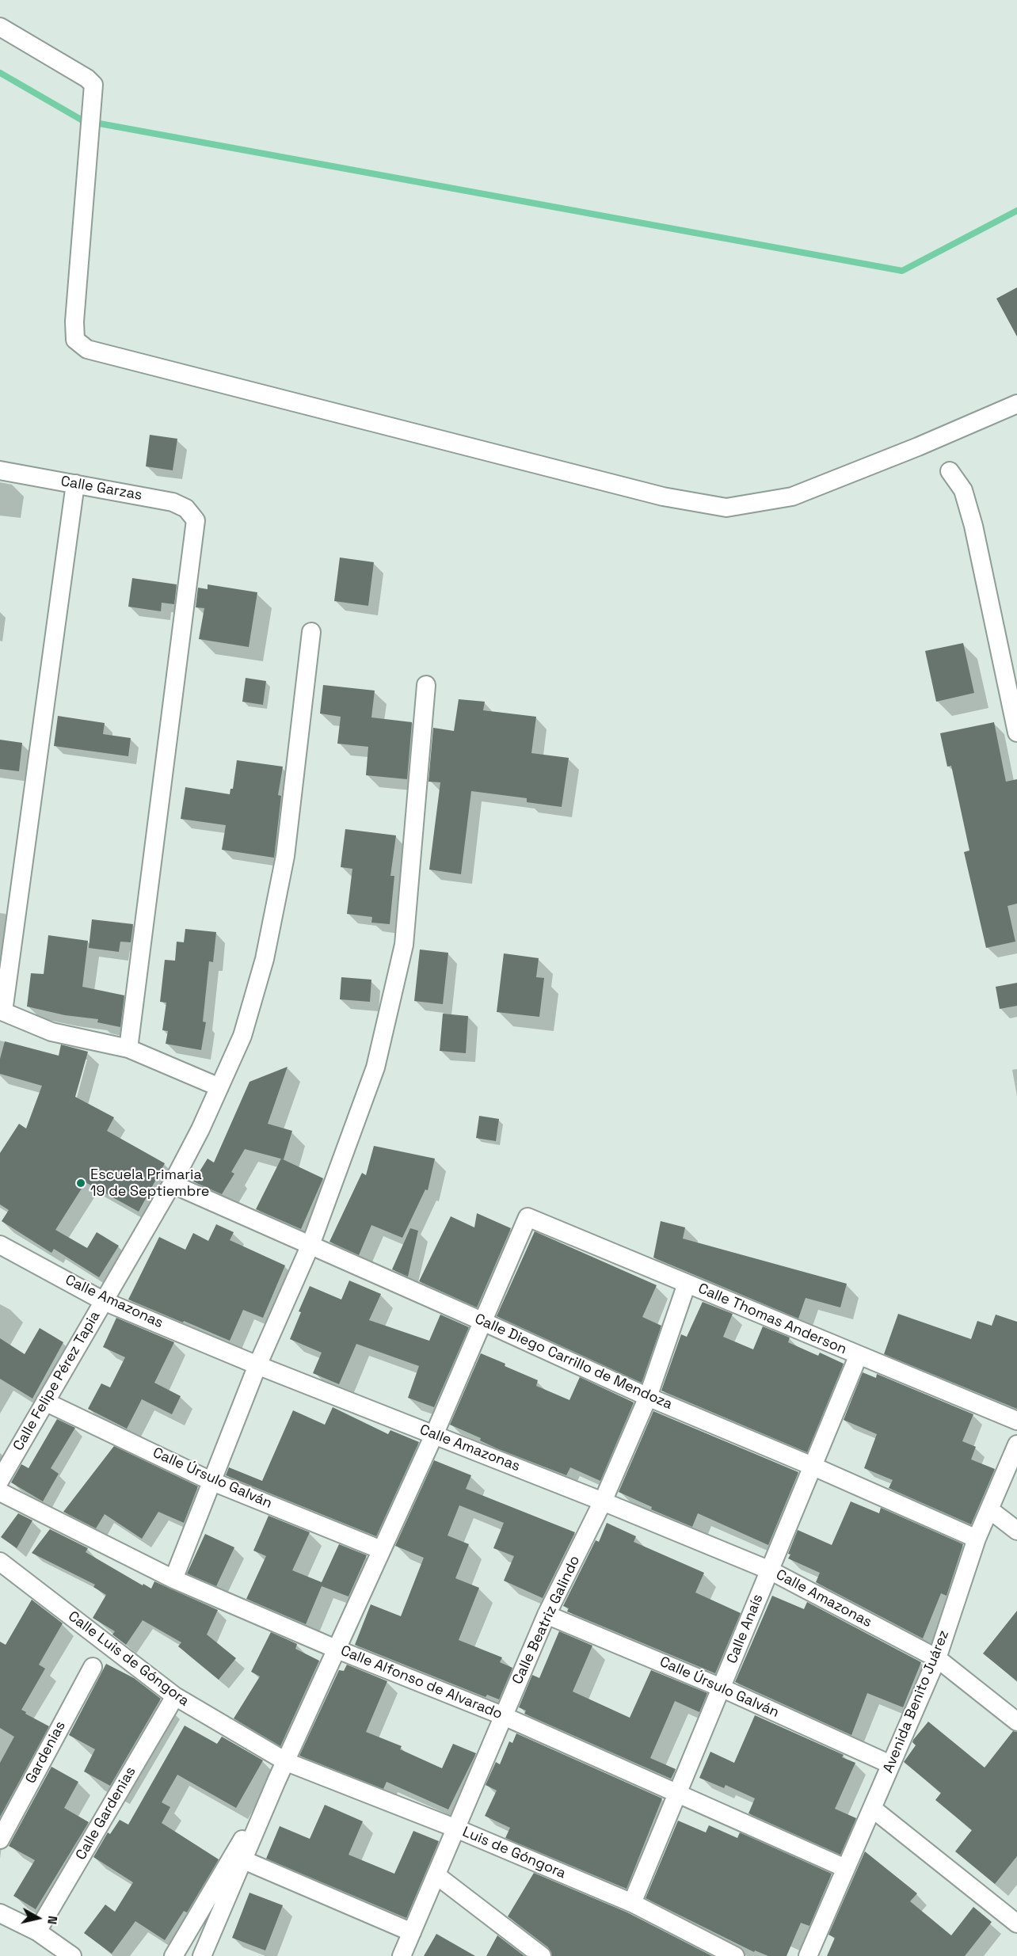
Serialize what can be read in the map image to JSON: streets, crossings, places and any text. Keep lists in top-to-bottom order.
{
  "streets": {
    "street": [
      "Calle Garzas",
      "Calle Amazonas",
      "Calle Thomas Anderson",
      "Calle Diego Carrillo de Mendoza",
      "Calle Felipe Pérez Tapia",
      "Calle Úrsulo Galván",
      "Calle Beatriz Galindo",
      "Calle Anaís",
      "Calle Luis de Góngora",
      "Calle Alfonso de Alvarado",
      "Avenida Benito Juárez",
      "Gardenias",
      "Calle Gardenias",
      "Luis de Góngora"
    ]
  },
  "crossings": [
    ["Calle Amazonas", "Calle Felipe Pérez Tapia"],
    ["Calle Amazonas", "Calle Beatriz Galindo"],
    ["Calle Amazonas", "Calle Anaís"],
    ["Calle Amazonas", "Avenida Benito Juárez"],
    ["Calle Thomas Anderson", "Calle Diego Carrillo de Mendoza"],
    ["Calle Thomas Anderson", "Calle Beatriz Galindo"],
    ["Calle Thomas Anderson", "Calle Anaís"],
    ["Calle Diego Carrillo de Mendoza", "Calle Felipe Pérez Tapia"],
    ["Calle Diego Carrillo de Mendoza", "Calle Beatriz Galindo"],
    ["Calle Diego Carrillo de Mendoza", "Calle Anaís"],
    ["Calle Diego Carrillo de Mendoza", "Avenida Benito Juárez"],
    ["Calle Felipe Pérez Tapia", "Calle Úrsulo Galván"],
    ["Calle Úrsulo Galván", "Calle Beatriz Galindo"],
    ["Calle Úrsulo Galván", "Calle Anaís"],
    ["Calle Úrsulo Galván", "Avenida Benito Juárez"],
    ["Calle Beatriz Galindo", "Calle Alfonso de Alvarado"],
    ["Calle Beatriz Galindo", "Luis de Góngora"],
    ["Calle Anaís", "Calle Alfonso de Alvarado"],
    ["Calle Anaís", "Luis de Góngora"],
    ["Calle Luis de Góngora", "Calle Gardenias"],
    ["Calle Luis de Góngora", "Luis de Góngora"],
    ["Calle Alfonso de Alvarado", "Avenida Benito Juárez"]
  ],
  "places": ["Escuela Primaria 19 de Septiembre"],
  "north": "right"
}
